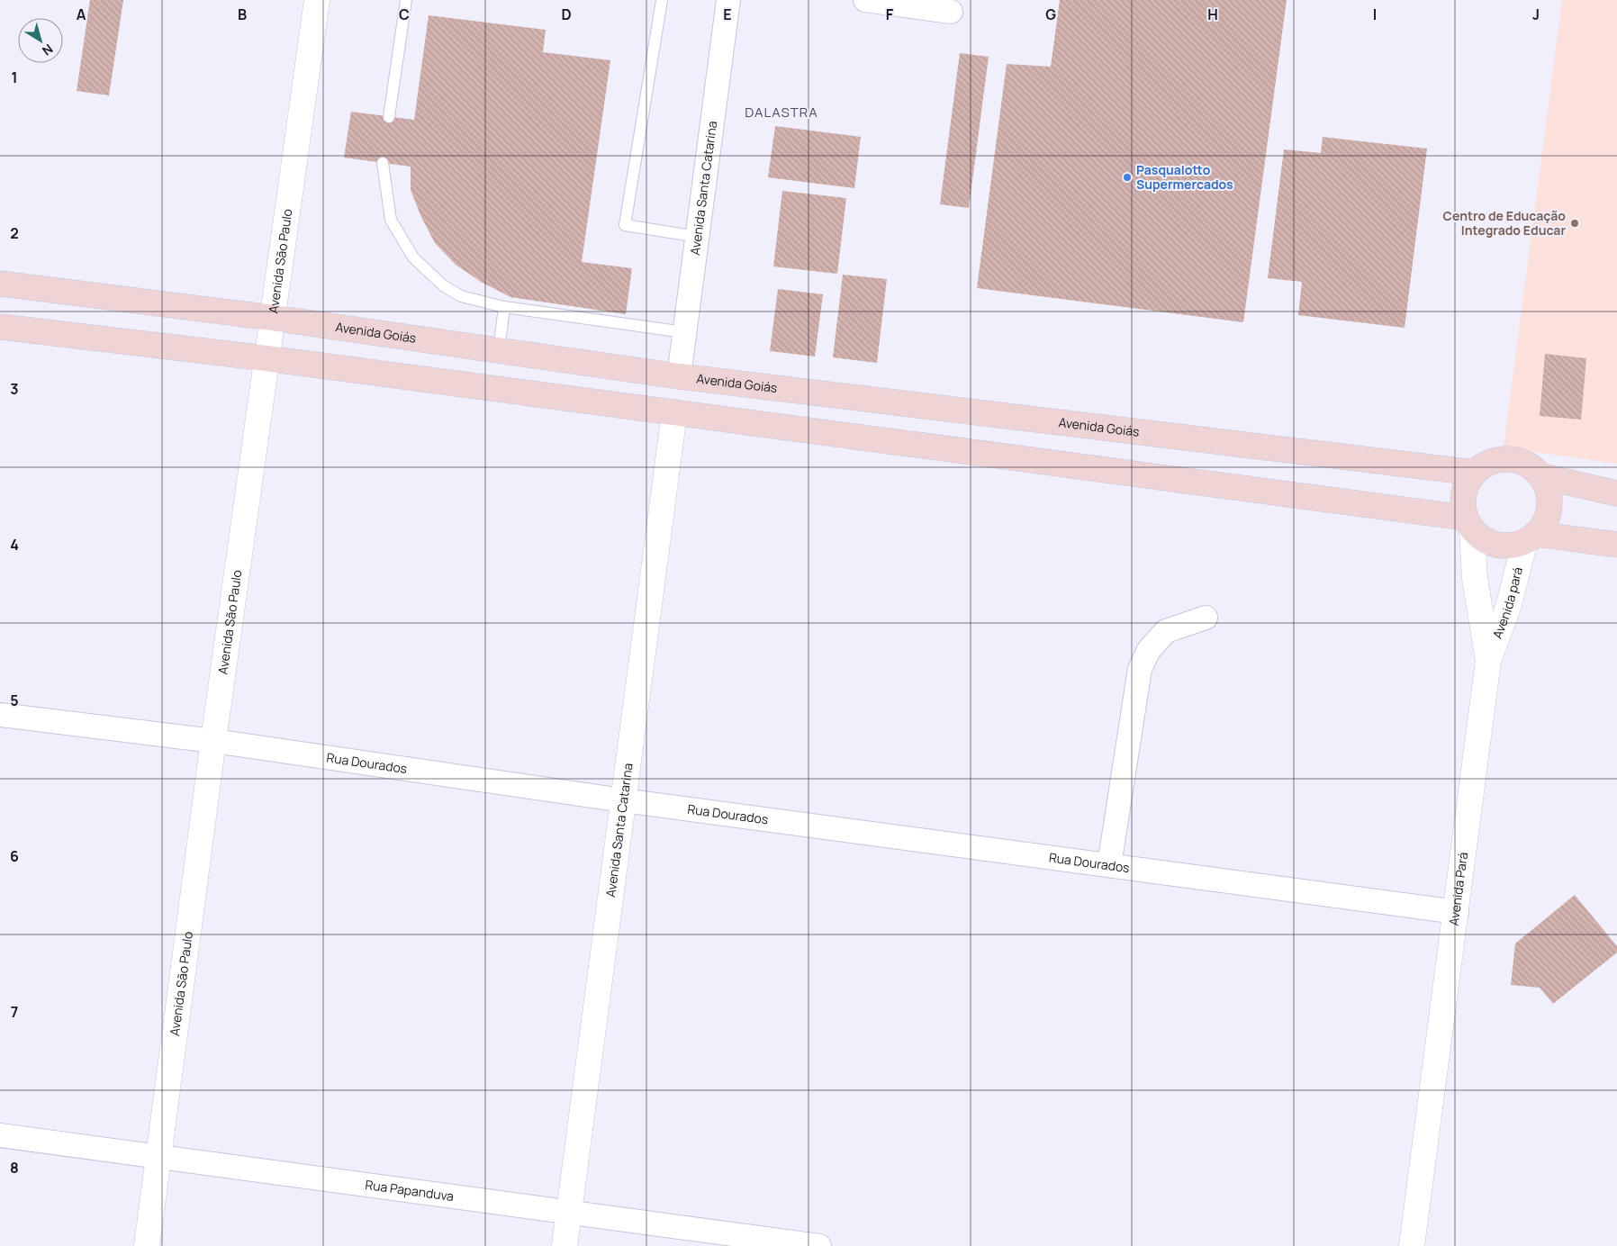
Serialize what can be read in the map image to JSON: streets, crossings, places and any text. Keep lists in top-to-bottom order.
{
  "streets": {
    "main road": ["Avenida Goiás"],
    "street": [
      "Avenida Santa Catarina",
      "Avenida São Paulo",
      "Avenida pará",
      "Rua Dourados",
      "Avenida Pará",
      "Rua Papanduva"
    ]
  },
  "crossings": [
    ["Avenida Santa Catarina", "Avenida Goiás"],
    ["Avenida Santa Catarina", "Rua Dourados"],
    ["Avenida Santa Catarina", "Rua Papanduva"],
    ["Avenida São Paulo", "Avenida Goiás"],
    ["Avenida São Paulo", "Rua Dourados"],
    ["Avenida São Paulo", "Rua Papanduva"],
    ["Avenida Goiás", "Avenida pará"],
    ["Avenida Goiás", "Avenida Pará"],
    ["Avenida pará", "Avenida Pará"],
    ["Rua Dourados", "Avenida Pará"]
  ],
  "districts": ["DALASTRA"],
  "places": ["Pasqualotto Supermercados", "Centro de Educação Integrado Educar"],
  "north": "bottom right",
  "grid": {
    "columns": [
      "A",
      "B",
      "C",
      "D",
      "E",
      "F",
      "G",
      "H",
      "I",
      "J"
    ],
    "rows": [
      "1",
      "2",
      "3",
      "4",
      "5",
      "6",
      "7",
      "8"
    ]
  }
}
